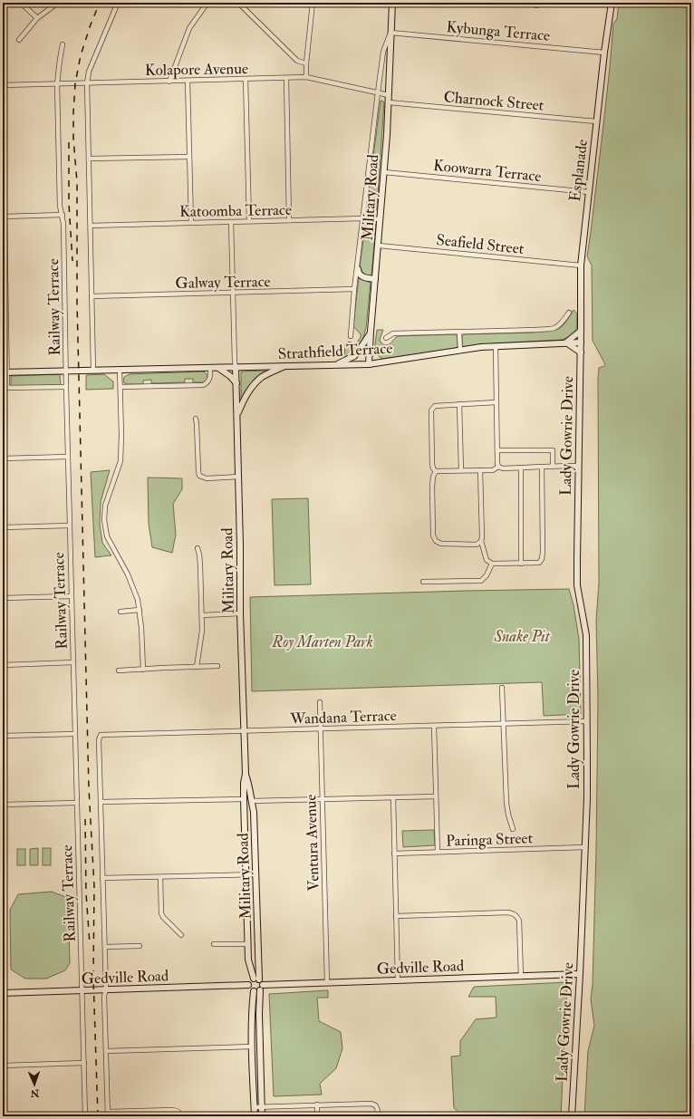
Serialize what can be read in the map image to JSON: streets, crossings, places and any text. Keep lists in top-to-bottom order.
{
  "streets": {
    "street": [
      "Kybunga Terrace",
      "Kolapore Avenue",
      "Charnock Street",
      "Koowarra Terrace",
      "Esplanade",
      "Military Road",
      "Katoomba Terrace",
      "Seafield Street",
      "Galway Terrace",
      "Railway Terrace",
      "Strathfield Terrace",
      "Lady Gowrie Drive",
      "Wandana Terrace",
      "Paringa Street",
      "Ventura Avenue",
      "Gedville Road"
    ]
  },
  "crossings": [
    ["Kybunga Terrace", "Esplanade"],
    ["Kybunga Terrace", "Military Road"],
    ["Kolapore Avenue", "Military Road"],
    ["Kolapore Avenue", "Railway Terrace"],
    ["Charnock Street", "Esplanade"],
    ["Charnock Street", "Military Road"],
    ["Koowarra Terrace", "Esplanade"],
    ["Koowarra Terrace", "Military Road"],
    ["Esplanade", "Seafield Street"],
    ["Esplanade", "Strathfield Terrace"],
    ["Esplanade", "Lady Gowrie Drive"],
    ["Military Road", "Katoomba Terrace"],
    ["Military Road", "Seafield Street"],
    ["Military Road", "Galway Terrace"],
    ["Military Road", "Strathfield Terrace"],
    ["Military Road", "Wandana Terrace"],
    ["Military Road", "Gedville Road"],
    ["Railway Terrace", "Strathfield Terrace"],
    ["Railway Terrace", "Gedville Road"],
    ["Strathfield Terrace", "Lady Gowrie Drive"],
    ["Lady Gowrie Drive", "Wandana Terrace"],
    ["Lady Gowrie Drive", "Paringa Street"],
    ["Lady Gowrie Drive", "Gedville Road"],
    ["Wandana Terrace", "Ventura Avenue"],
    ["Ventura Avenue", "Gedville Road"]
  ],
  "parks": ["Snake Pit", "Roy Marten Park"],
  "north": "bottom"
}
